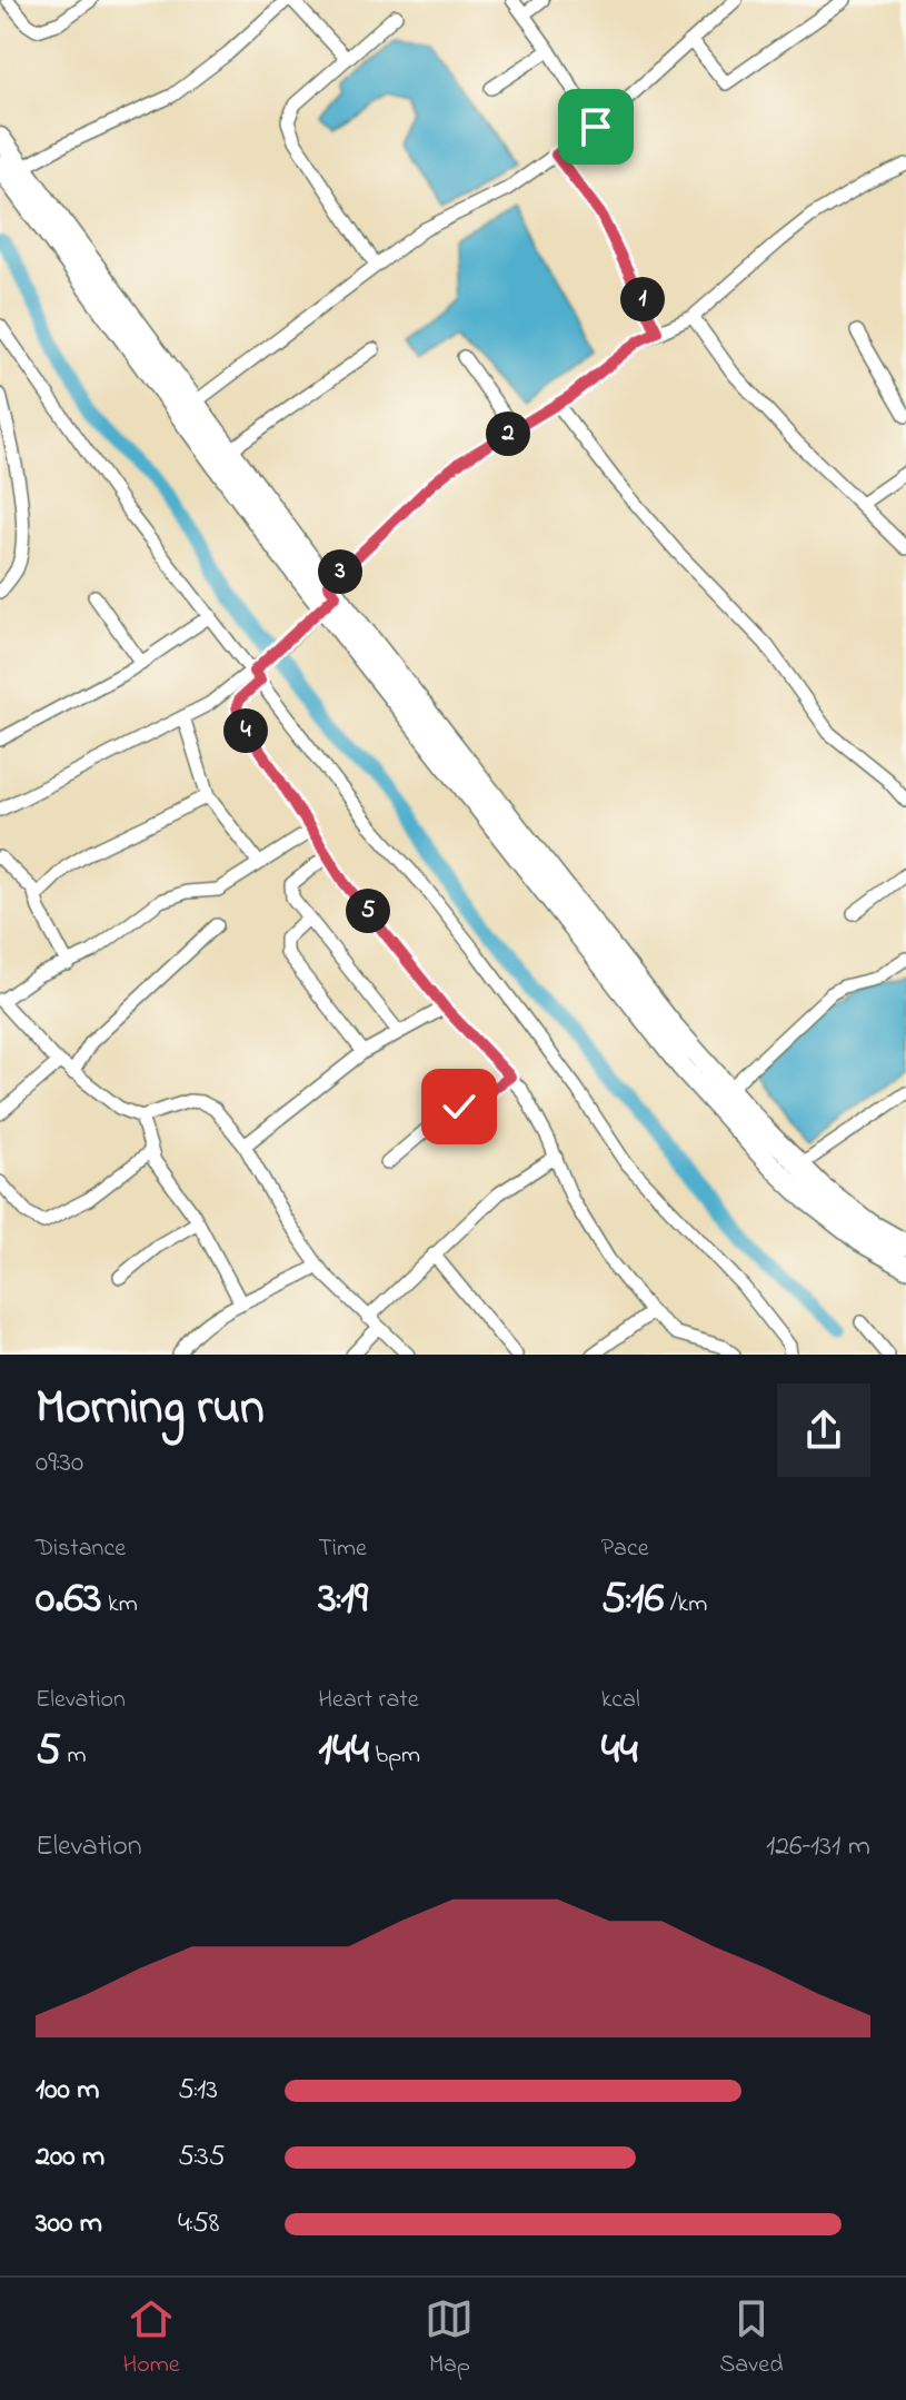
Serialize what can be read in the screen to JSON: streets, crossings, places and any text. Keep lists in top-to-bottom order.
{
  "page": {
    "pins": [
      "1",
      "2",
      "3",
      "4",
      "5"
    ],
    "heading": ["Morning run", "09:30"],
    "stats": [
      ["Distance", "0.63 km"],
      ["Time", "3:19"],
      ["Pace", "5:16 /km"],
      ["Elevation", "5 m"],
      ["Heart rate", "144 bpm"],
      ["kcal", "44"]
    ],
    "chart": ["Elevation", "126–131 m"],
    "list": [
      {
        "name": "100 m",
        "note": "5:13"
      },
      {
        "name": "200 m",
        "note": "5:35"
      },
      {
        "name": "300 m",
        "note": "4:58"
      }
    ],
    "tabs": ["Home", "Map", "Saved"]
  }
}
